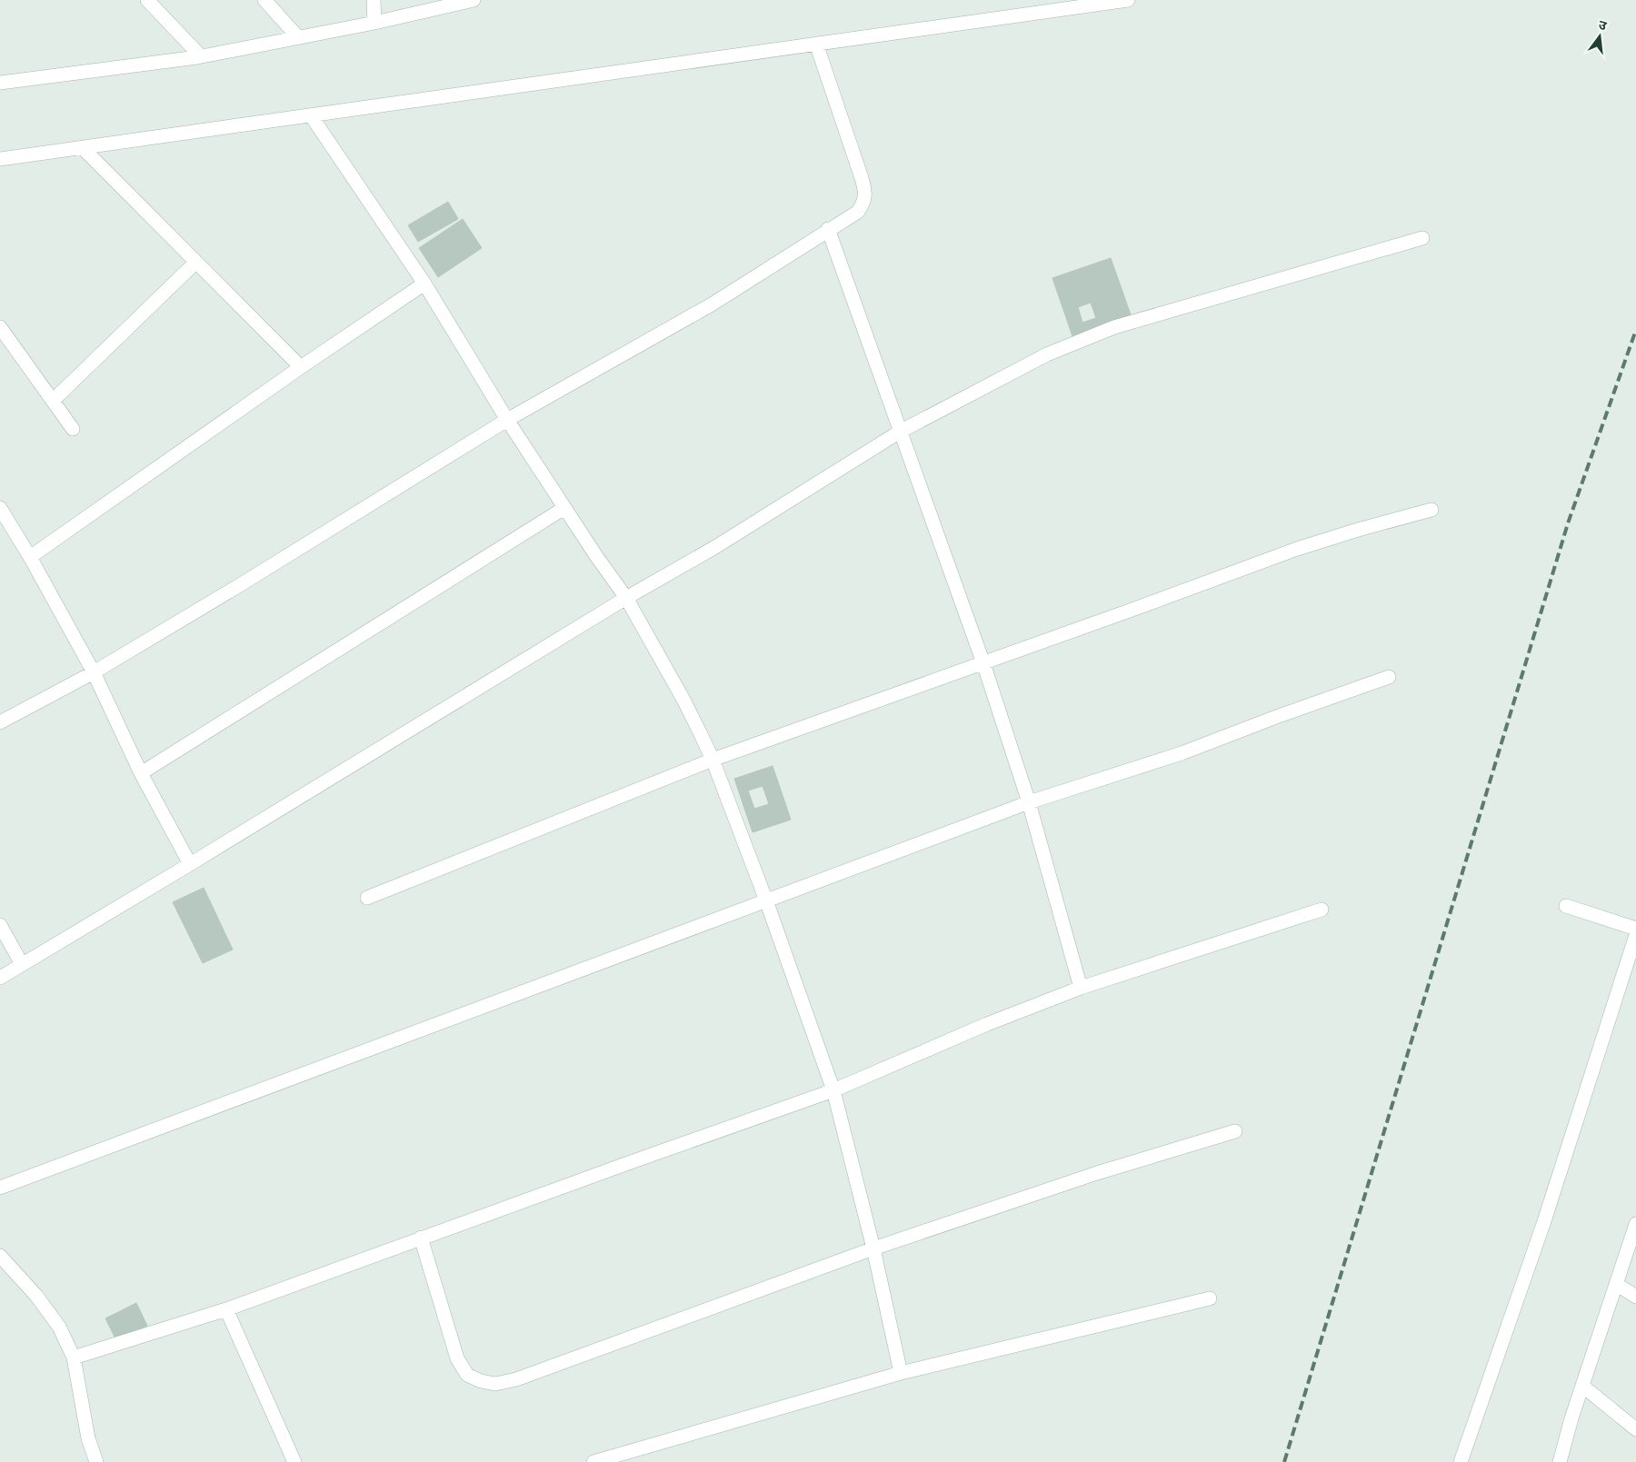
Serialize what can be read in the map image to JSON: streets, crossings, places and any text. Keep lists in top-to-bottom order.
{
  "north": "top"
}
